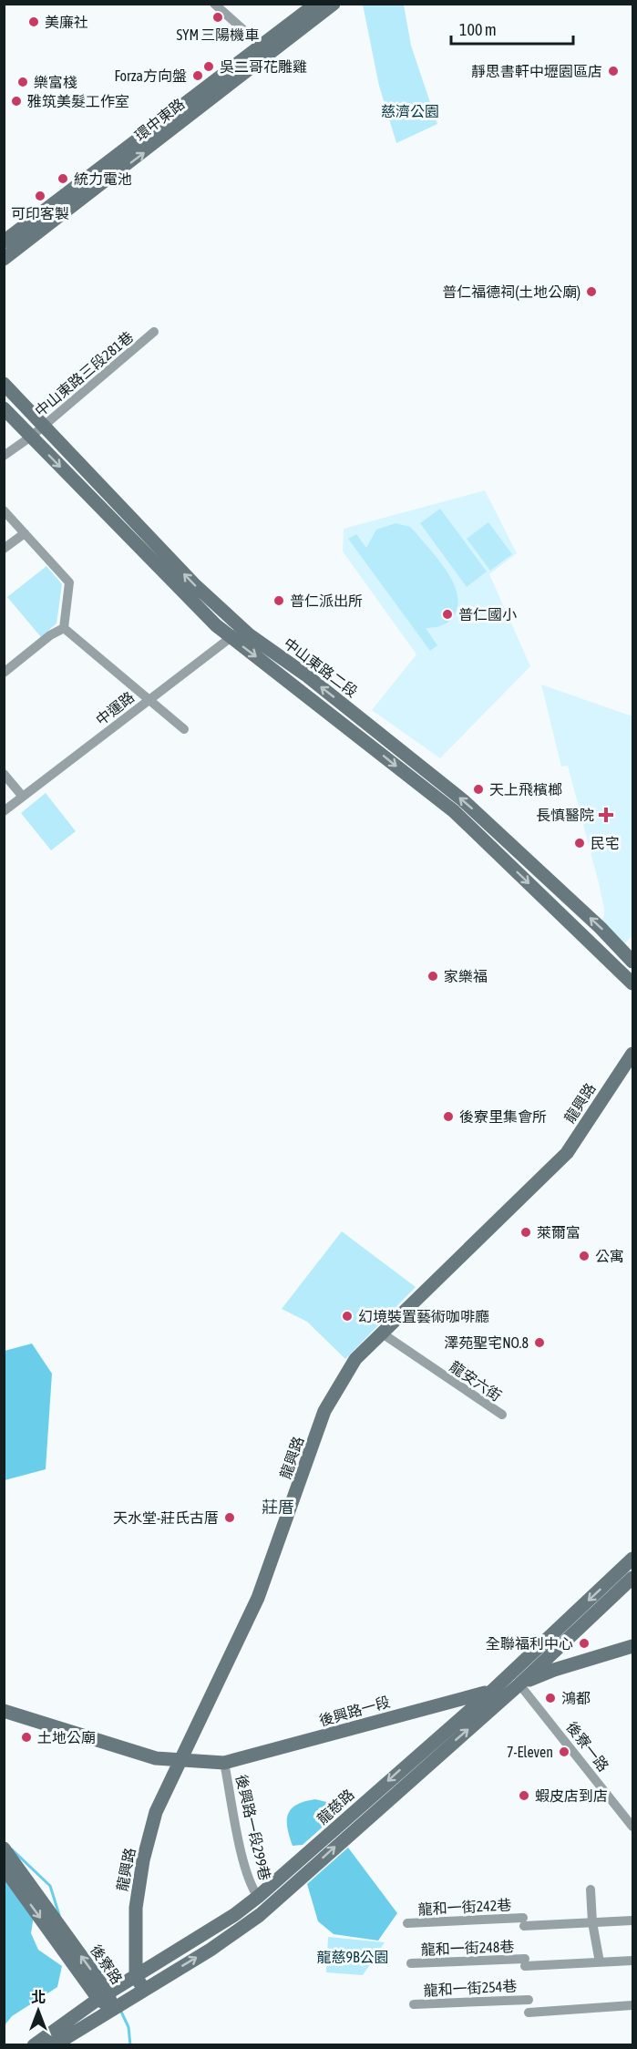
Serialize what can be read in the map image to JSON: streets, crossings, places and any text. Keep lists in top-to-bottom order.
{
  "streets": {
    "street": [
      "環中東路",
      "中山東路三段281巷",
      "中山東路二段",
      "中運路",
      "龍興路",
      "龍安六街",
      "後興路一段",
      "後寮一路",
      "龍慈路",
      "後興路一段299巷",
      "龍和一街242巷",
      "龍和一街248巷",
      "後寮路",
      "龍和一街254巷"
    ]
  },
  "crossings": [
    ["中山東路三段281巷", "中山東路二段"],
    ["中山東路二段", "中運路"],
    ["龍興路", "龍安六街"],
    ["龍興路", "後興路一段"],
    ["龍興路", "龍慈路"],
    ["後興路一段", "後寮一路"],
    ["後興路一段", "龍慈路"],
    ["後興路一段", "後興路一段299巷"],
    ["後寮一路", "龍慈路"],
    ["龍慈路", "後興路一段299巷"],
    ["龍慈路", "後寮路"]
  ],
  "districts": ["莊厝"],
  "parks": ["慈濟公園", "龍慈9B公園"],
  "places": {
    "other": [
      "SYM 三陽機車",
      "美廉社",
      "吳二哥花雕雞",
      "靜思書軒中壢園區店",
      "Forza方向盤",
      "樂富棧",
      "雅筑美髮工作室",
      "統力電池",
      "可印客製",
      "普仁福德祠(土地公廟)",
      "普仁派出所",
      "普仁國小",
      "天上飛檳榔",
      "民宅",
      "家樂福",
      "後寮里集會所",
      "萊爾富",
      "公寓",
      "幻境裝置藝術咖啡廳",
      "澤苑聖宅NO.8",
      "天水堂-莊氏古厝",
      "全聯福利中心",
      "鴻都",
      "土地公廟",
      "7-Eleven",
      "蝦皮店到店"
    ],
    "health": ["長慎醫院"]
  },
  "scale_bar": "100 m",
  "north": "top"
}
